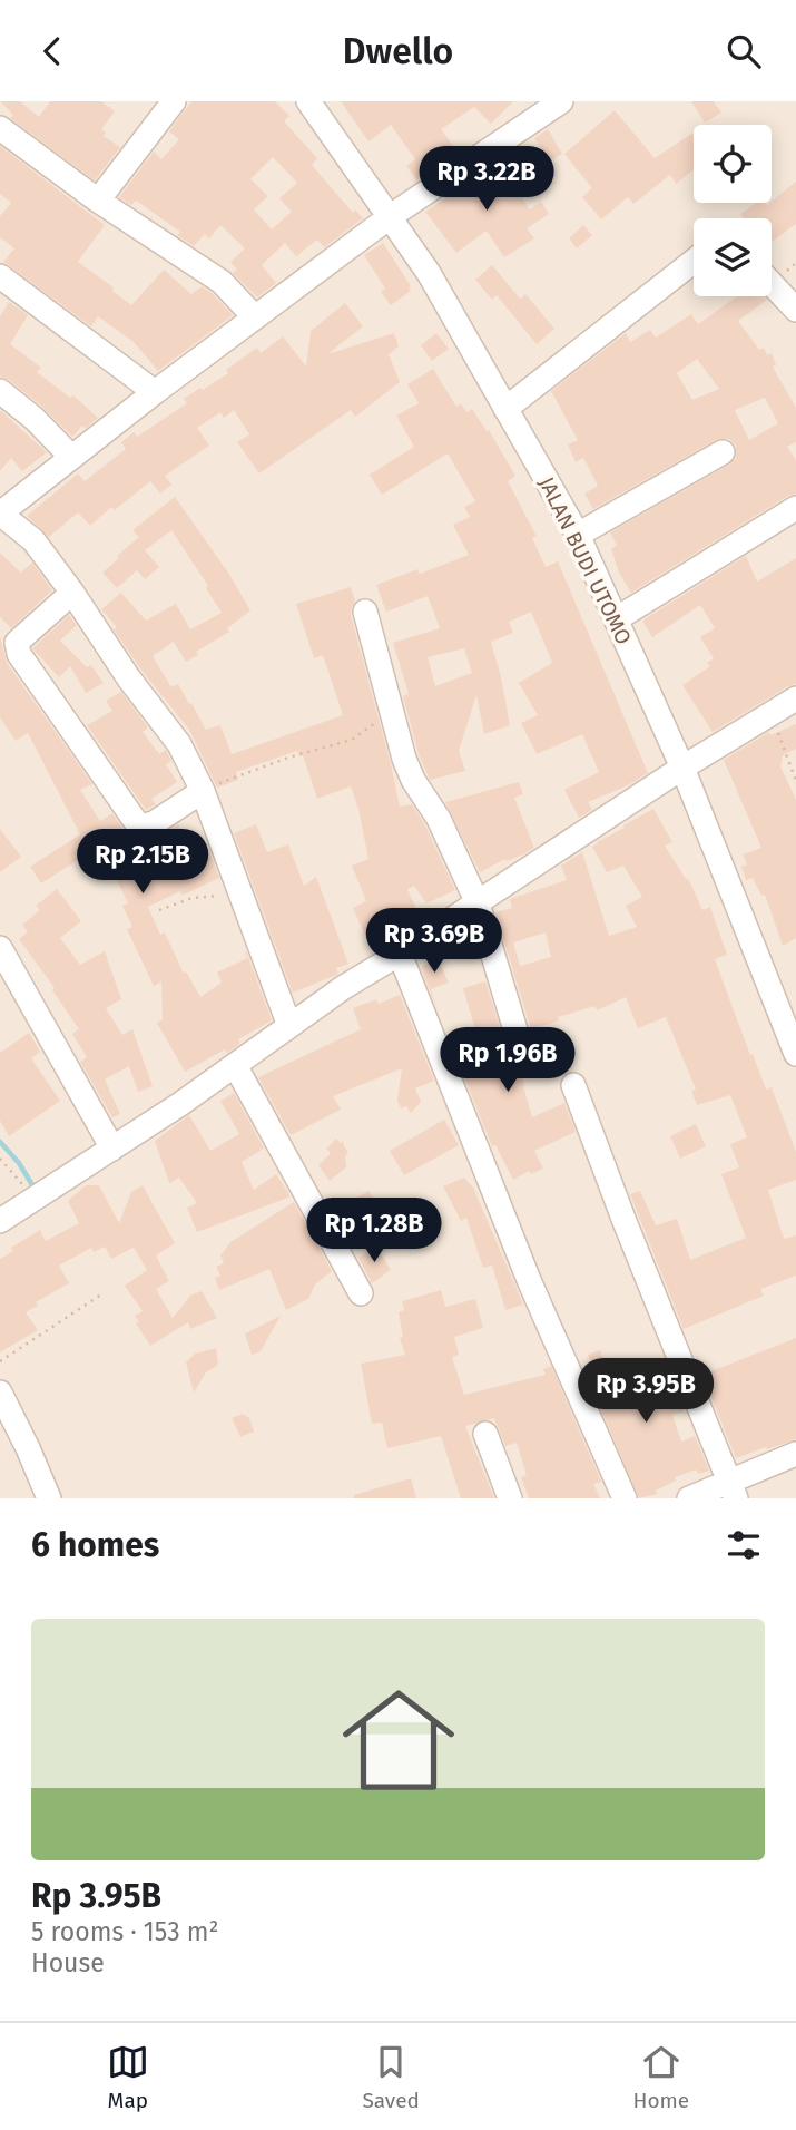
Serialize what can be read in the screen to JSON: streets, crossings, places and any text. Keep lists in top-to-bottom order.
{
  "streets": {
    "street": ["JALAN BUDI UTOMO"]
  },
  "page": {
    "header": "Dwello",
    "price": [
      "Rp 3.22B",
      "Rp 2.15B",
      "Rp 3.69B",
      "Rp 1.96B",
      "Rp 1.28B",
      "Rp 3.95B"
    ],
    "heading": "6 homes",
    "list": [
      {
        "name": "Rp 3.95B",
        "note": "5 rooms · 153 m² · House"
      }
    ],
    "tabs": ["Map", "Saved", "Home"]
  }
}
